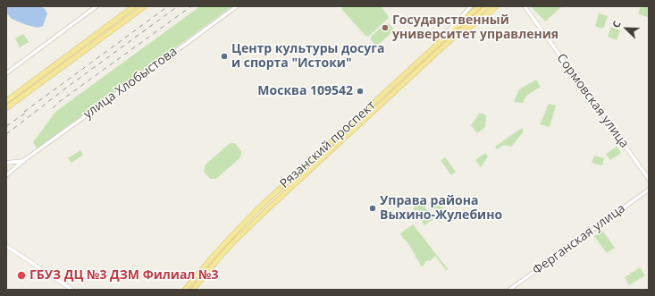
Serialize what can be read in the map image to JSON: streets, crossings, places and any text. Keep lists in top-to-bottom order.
{
  "streets": {
    "main road": ["Рязанский проспект"],
    "street": ["улица Хлобыстова", "Сормовская улица", "Ферганская улица"]
  },
  "places": [
    "Государственный университет управления",
    "Центр культуры досуга и спорта \"Истоки\"",
    "Москва 109542",
    "Управа района Выхино-Жулебино",
    "ГБУЗ ДЦ №3 ДЗМ Филиал №3"
  ],
  "north": "top left"
}
